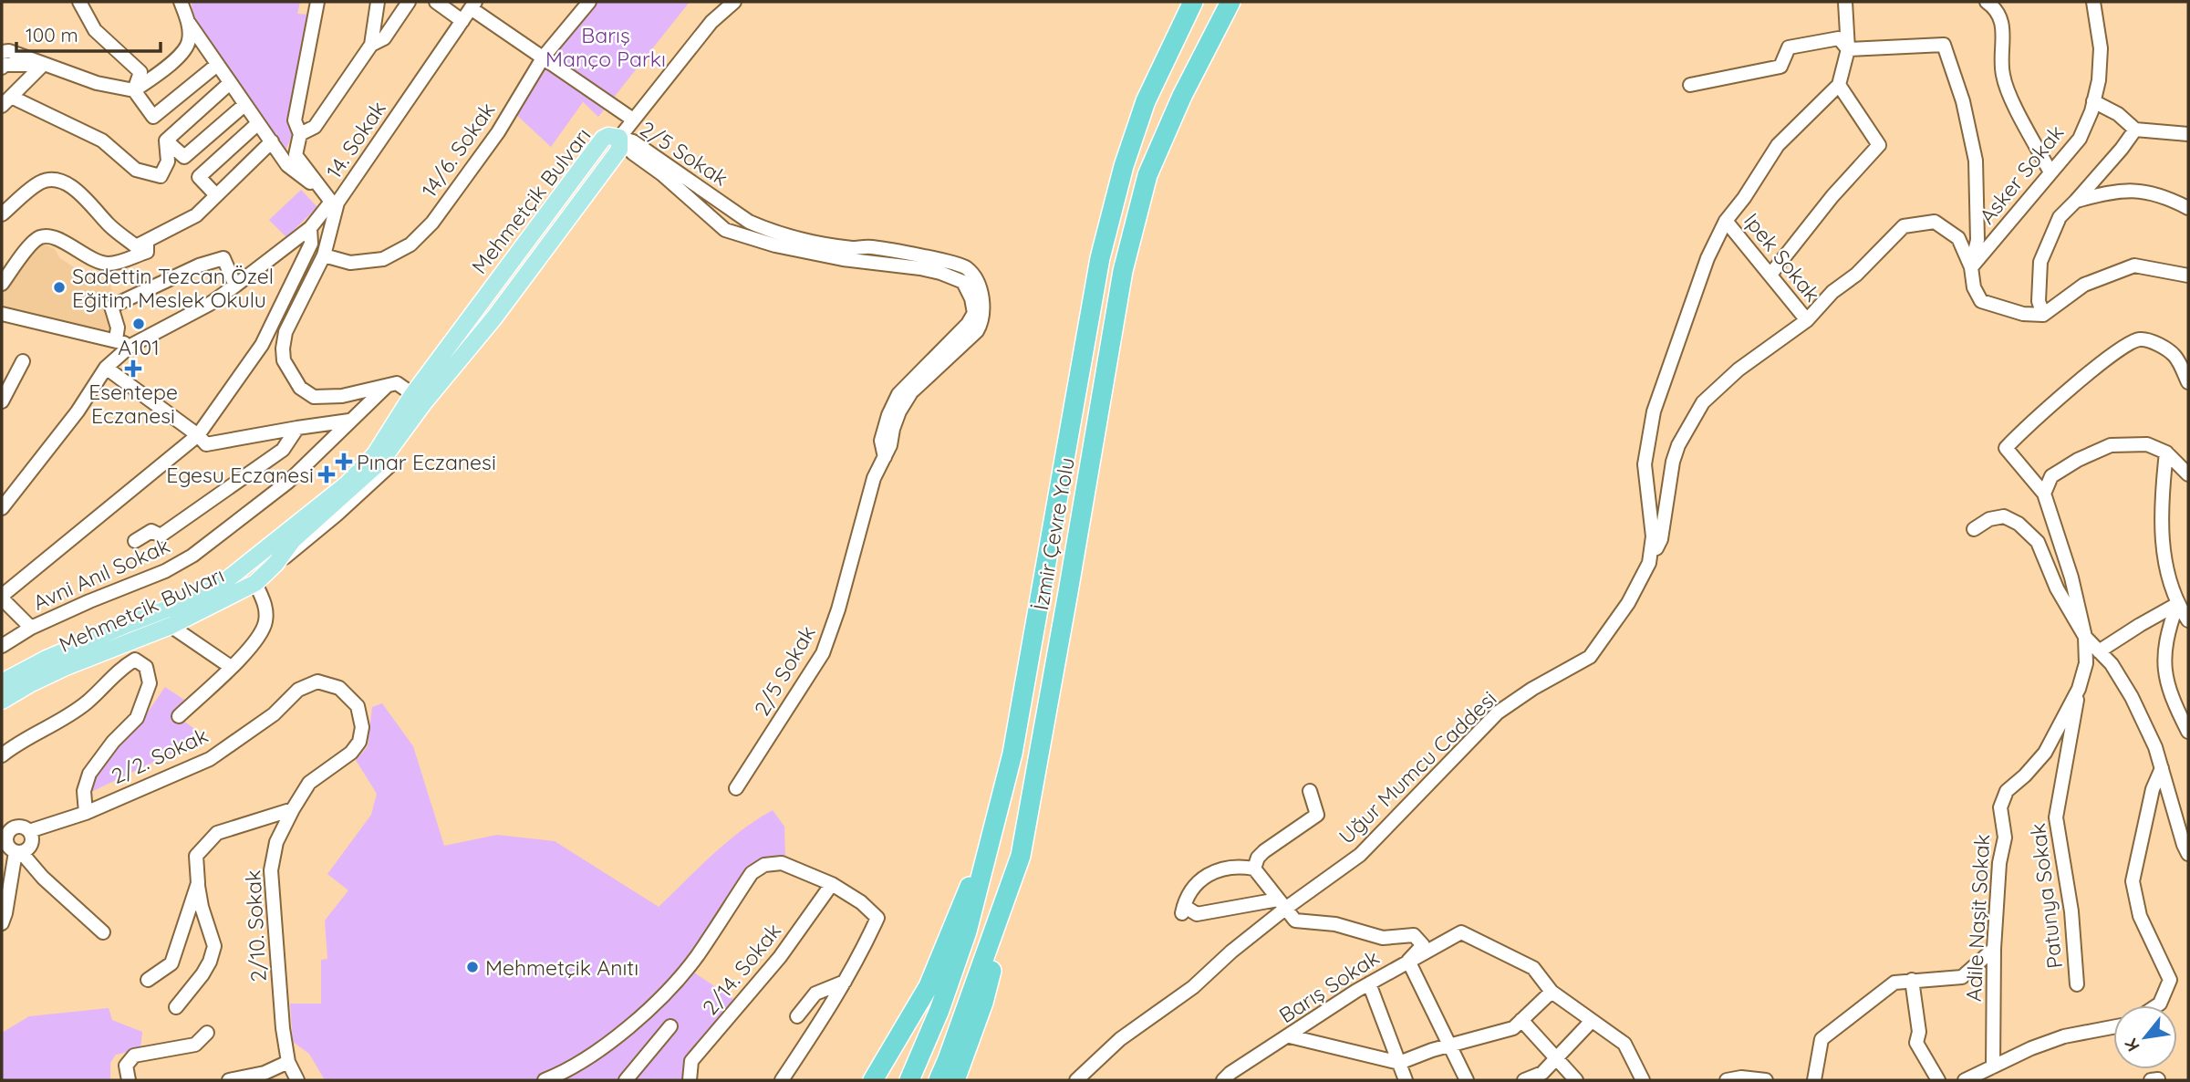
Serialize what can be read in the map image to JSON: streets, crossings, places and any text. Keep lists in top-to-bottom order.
{
  "streets": {
    "highway": ["İzmir Çevre Yolu"],
    "main road": ["Mehmetçik Bulvarı"],
    "street": [
      "14. Sokak",
      "14/6. Sokak",
      "2/5 Sokak",
      "Asker Sokak",
      "Ipek Sokak",
      "Avni Anıl Sokak",
      "2/2. Sokak",
      "Uğur Mumcu Caddesi",
      "Patunya Sokak",
      "Adile Naşit Sokak",
      "2/10. Sokak",
      "2/14. Sokak",
      "Barış Sokak"
    ]
  },
  "crossings": [
    ["2/5 Sokak", "Mehmetçik Bulvarı"],
    ["Ipek Sokak", "Uğur Mumcu Caddesi"],
    ["2/2. Sokak", "2/10. Sokak"],
    ["Patunya Sokak", "Adile Naşit Sokak"]
  ],
  "parks": ["Barış Manço Parkı"],
  "places": {
    "other": ["Sadettin Tezcan Özel Eğitim Meslek Okulu", "A101", "Mehmetçik Anıtı"],
    "health": ["Esentepe Eczanesi", "Pınar Eczanesi", "Egesu Eczanesi"]
  },
  "scale_bar": "100 m",
  "north": "bottom left"
}
